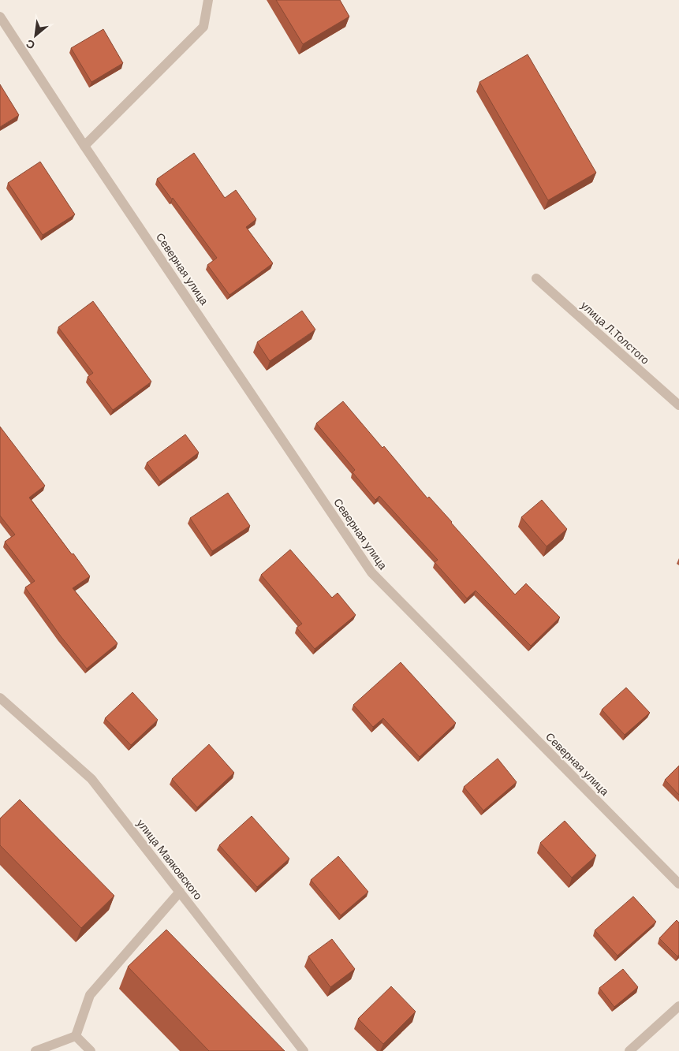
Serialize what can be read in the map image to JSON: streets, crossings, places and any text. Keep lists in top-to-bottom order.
{
  "streets": {
    "street": ["Северная улица", "улица Л.Толстого", "улица Маяковского"]
  },
  "north": "bottom left"
}
